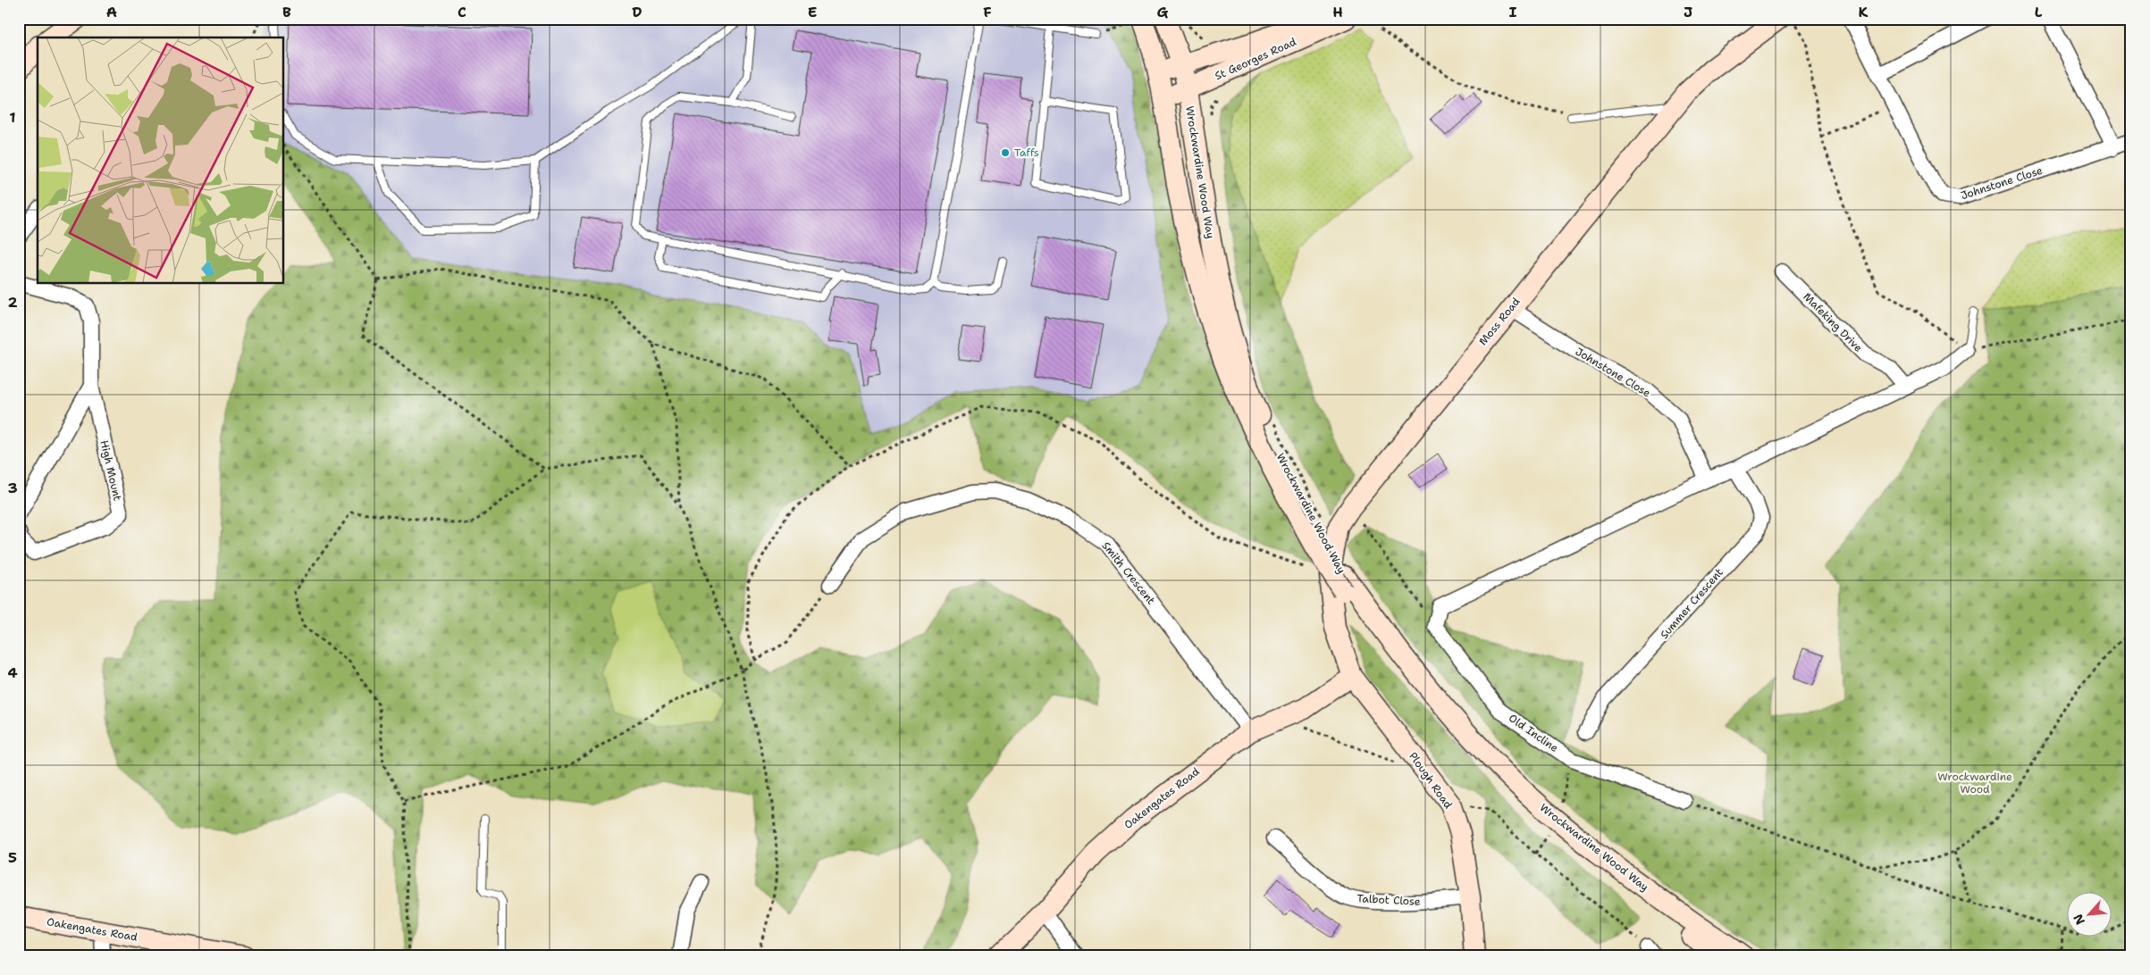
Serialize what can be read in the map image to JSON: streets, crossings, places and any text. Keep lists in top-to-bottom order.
{
  "streets": {
    "street": [
      "St Georges Road",
      "Wrockwardine Wood Way",
      "Johnstone Close",
      "Moss Road",
      "Mafeking Drive",
      "High Mount",
      "Smith Crescent",
      "Summer Crescent",
      "Old Incline",
      "Plough Road",
      "Oakengates Road",
      "Talbot Close"
    ]
  },
  "crossings": [
    ["St Georges Road", "Wrockwardine Wood Way"],
    ["Wrockwardine Wood Way", "Moss Road"],
    ["Johnstone Close", "Moss Road"],
    ["Smith Crescent", "Oakengates Road"],
    ["Plough Road", "Oakengates Road"],
    ["Plough Road", "Talbot Close"]
  ],
  "parks": ["Wrockwardine Wood"],
  "places": ["Taffs"],
  "north": "bottom left",
  "grid": {
    "columns": [
      "A",
      "B",
      "C",
      "D",
      "E",
      "F",
      "G",
      "H",
      "I",
      "J",
      "K",
      "L"
    ],
    "rows": [
      "1",
      "2",
      "3",
      "4",
      "5"
    ]
  }
}
